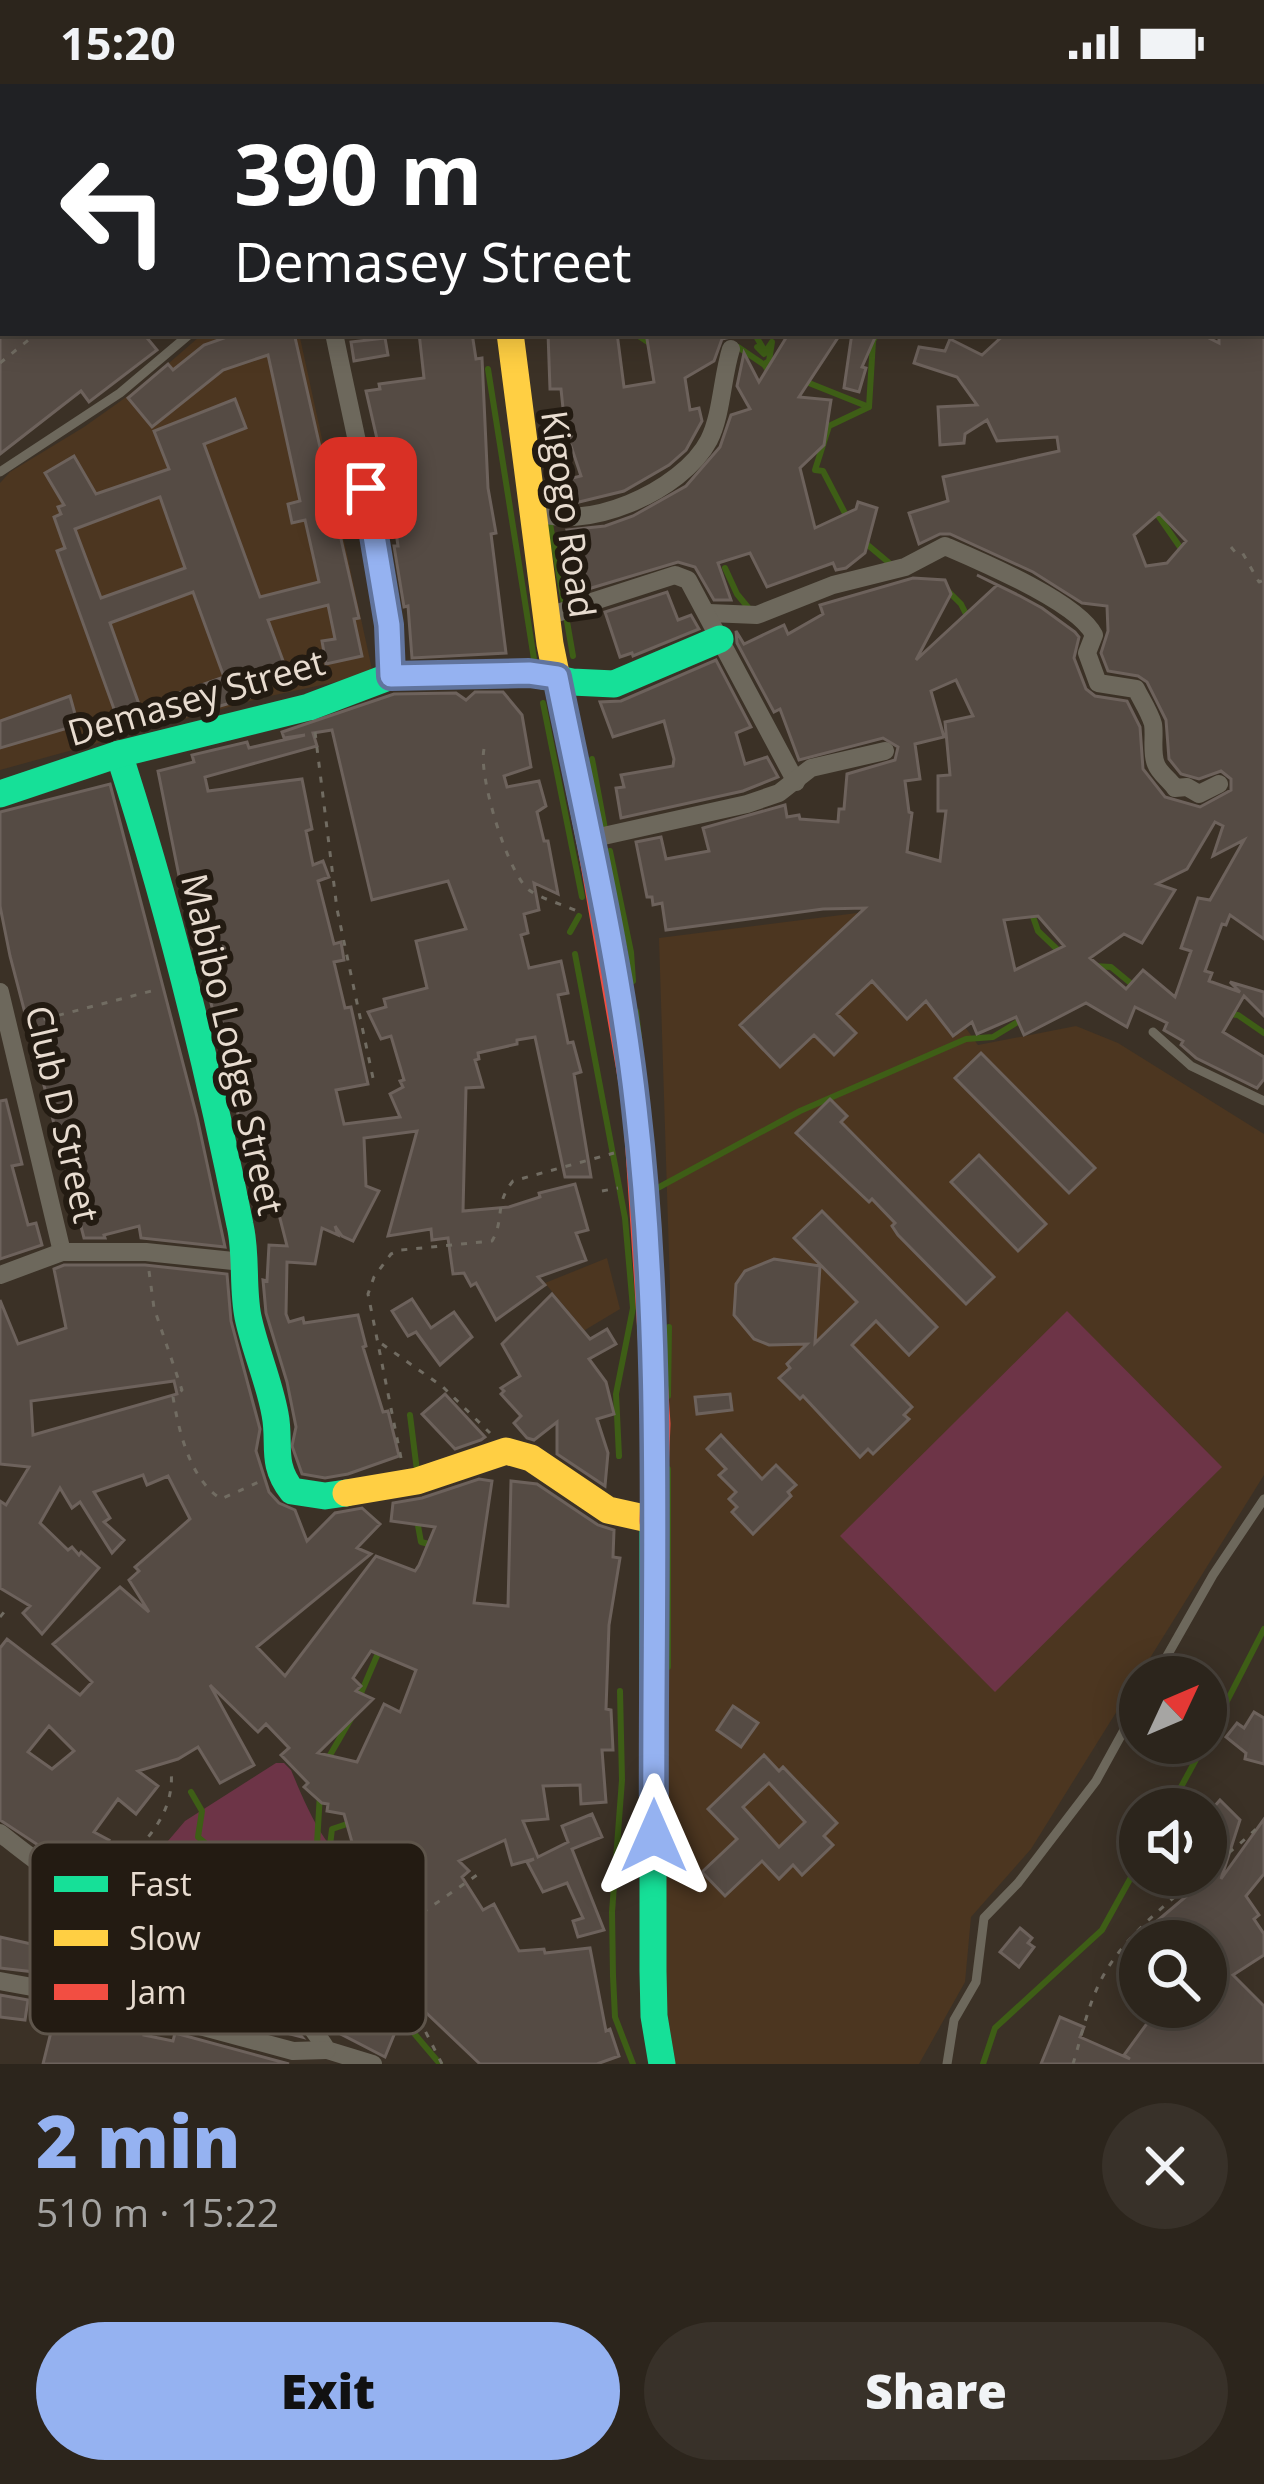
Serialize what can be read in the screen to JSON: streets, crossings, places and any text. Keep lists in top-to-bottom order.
{
  "streets": {
    "street": [
      "Kigogo Road",
      "Demasey Street",
      "Mabibo Lodge Street",
      "Club D Street"
    ]
  },
  "crossings": [
    ["Kigogo Road", "Demasey Street"],
    ["Demasey Street", "Mabibo Lodge Street"]
  ],
  "legend": ["Fast", "Slow", "Jam"],
  "north": "top right",
  "page": {
    "status": "15:20",
    "turn": ["390 m", "Demasey Street"],
    "heading": ["2 min", "510 m · 15:22"],
    "buttons": ["Exit", "Share"]
  }
}
